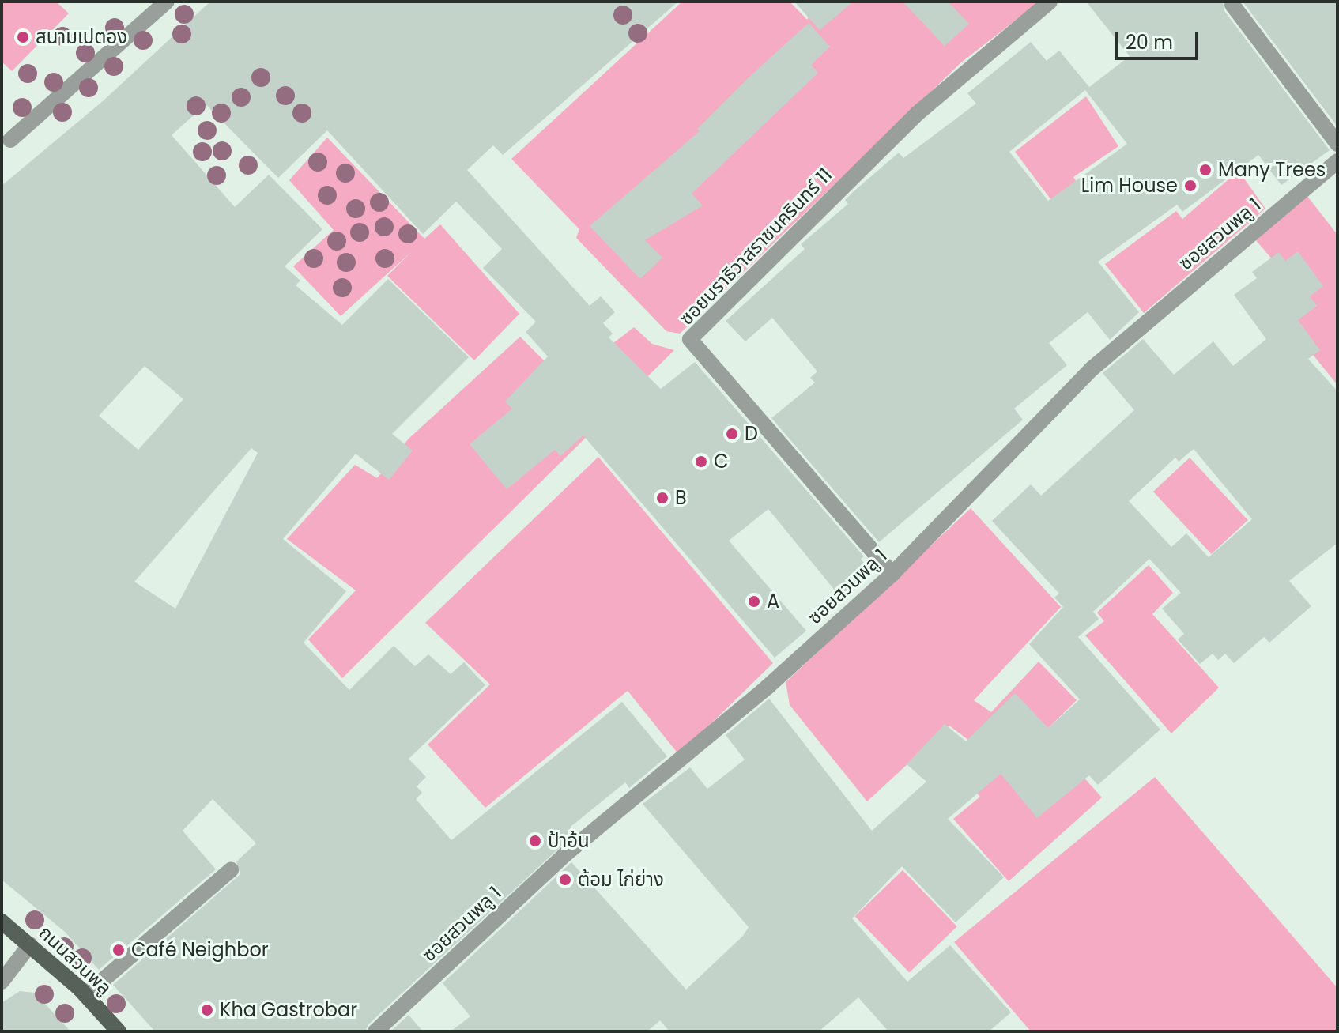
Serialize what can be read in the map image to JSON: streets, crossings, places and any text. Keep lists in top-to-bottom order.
{
  "streets": {
    "main road": ["ถนนสวนพลู"],
    "street": ["ซอยสวนพลู 1", "ซอยนราธิวาสราชนครินทร์ 11"]
  },
  "crossings": [
    ["ซอยสวนพลู 1", "ซอยนราธิวาสราชนครินทร์ 11"]
  ],
  "places": [
    "สนามเปตอง",
    "Many Trees",
    "Lim House",
    "D",
    "C",
    "B",
    "A",
    "ป้าอ้น",
    "ต้อม ไก่ย่าง",
    "Café Neighbor",
    "Kha Gastrobar"
  ],
  "scale_bar": "20 m"
}
